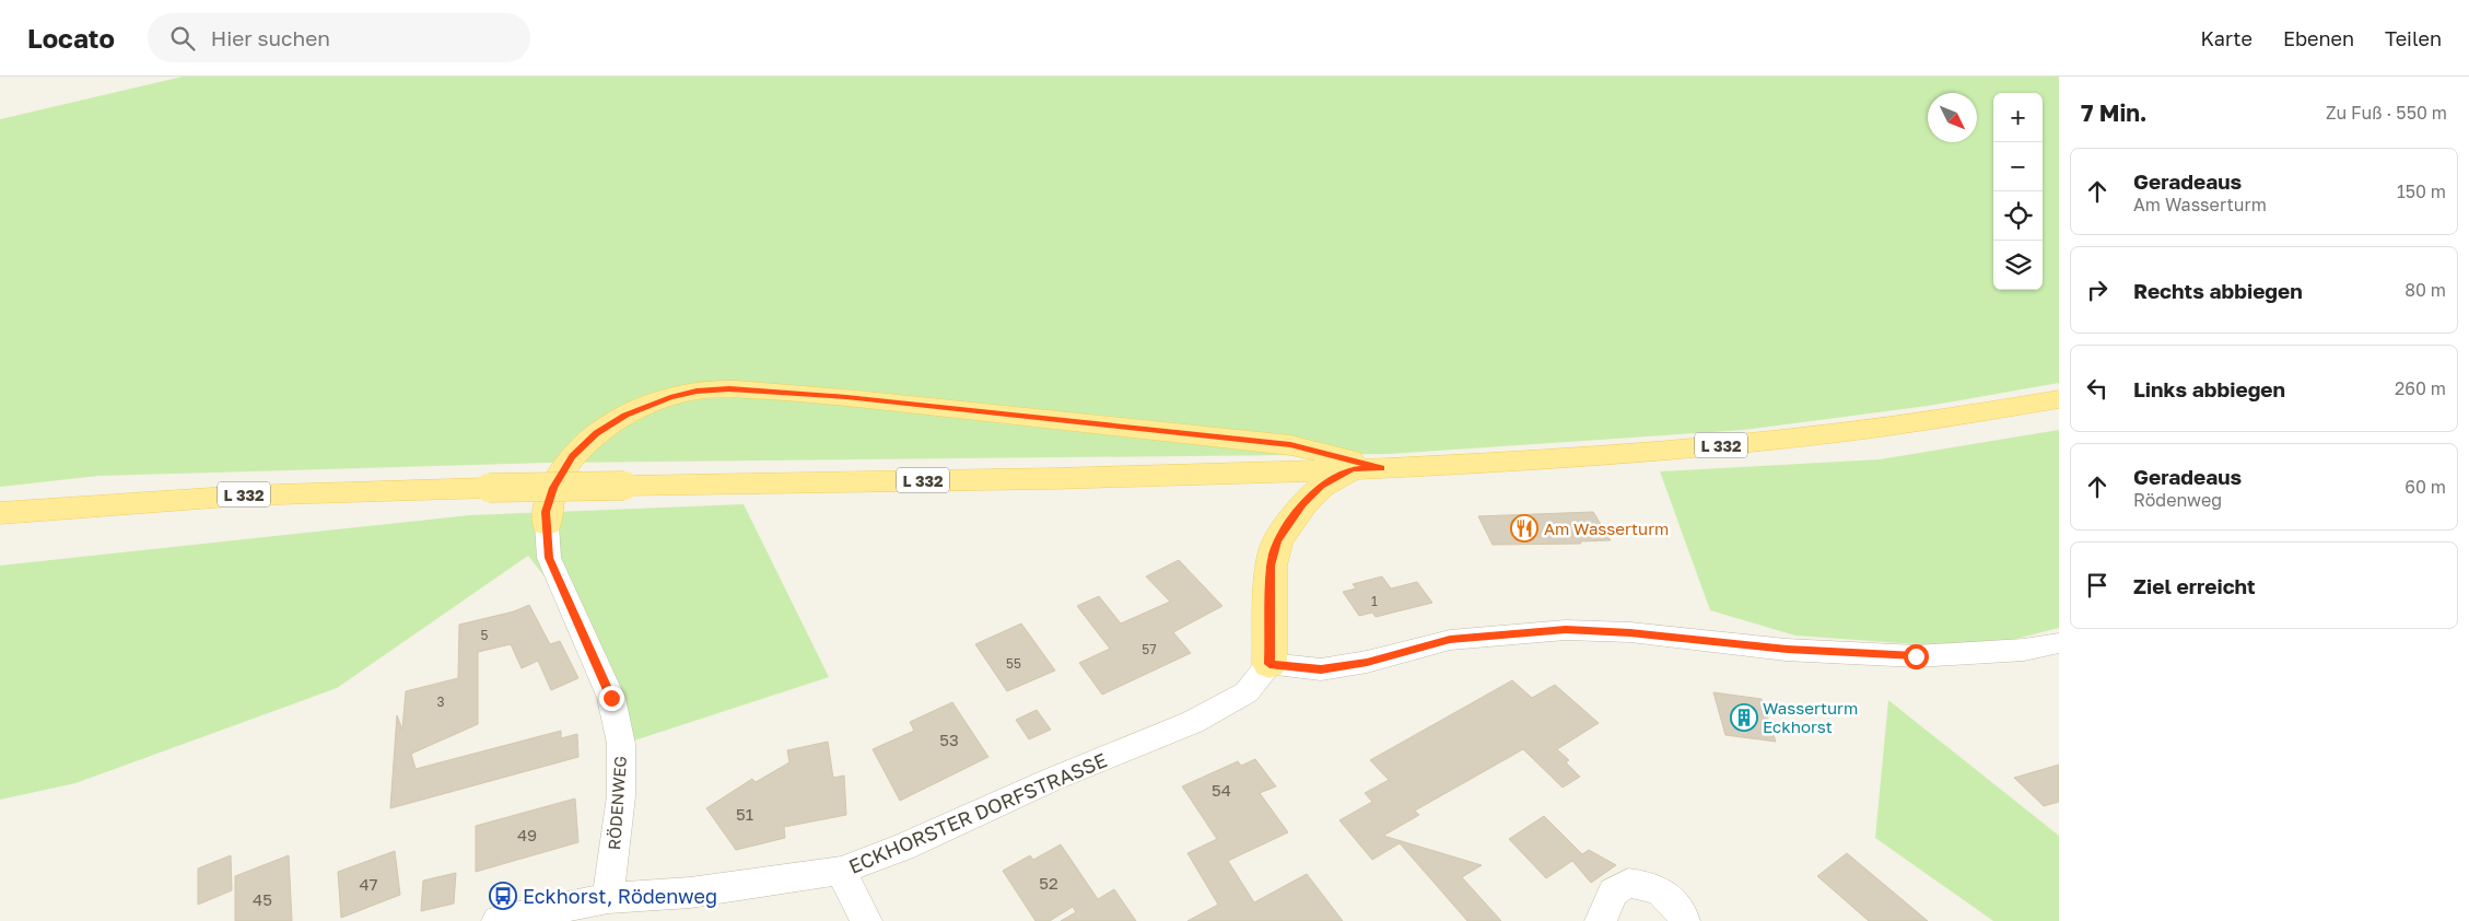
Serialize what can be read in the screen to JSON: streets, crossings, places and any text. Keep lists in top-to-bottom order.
{
  "streets": {
    "main road": ["L 332"],
    "street": ["RÖDENWEG", "ECKHORSTER DORFSTRASSE"]
  },
  "crossings": [
    ["RÖDENWEG", "ECKHORSTER DORFSTRASSE"]
  ],
  "places": {
    "restaurant": ["Am Wasserturm"],
    "building": ["Wasserturm Eckhorst"],
    "bus stop": ["Eckhorst, Rödenweg"]
  },
  "house_numbers": [
    "1",
    "5",
    "57",
    "55",
    "3",
    "53",
    "54",
    "51",
    "49",
    "52",
    "47",
    "45"
  ],
  "north": "bottom right",
  "page": {
    "header": "Locato",
    "search": "Hier suchen",
    "nav": ["Karte", "Ebenen", "Teilen"],
    "heading": ["7 Min.", "Zu Fuß · 550 m"],
    "map_buttons": ["+", "−"],
    "list": [
      ["Geradeaus", "Am Wasserturm", "150 m"],
      ["Rechts abbiegen", "80 m"],
      ["Links abbiegen", "260 m"],
      ["Geradeaus", "Rödenweg", "60 m"],
      "Ziel erreicht"
    ]
  }
}
